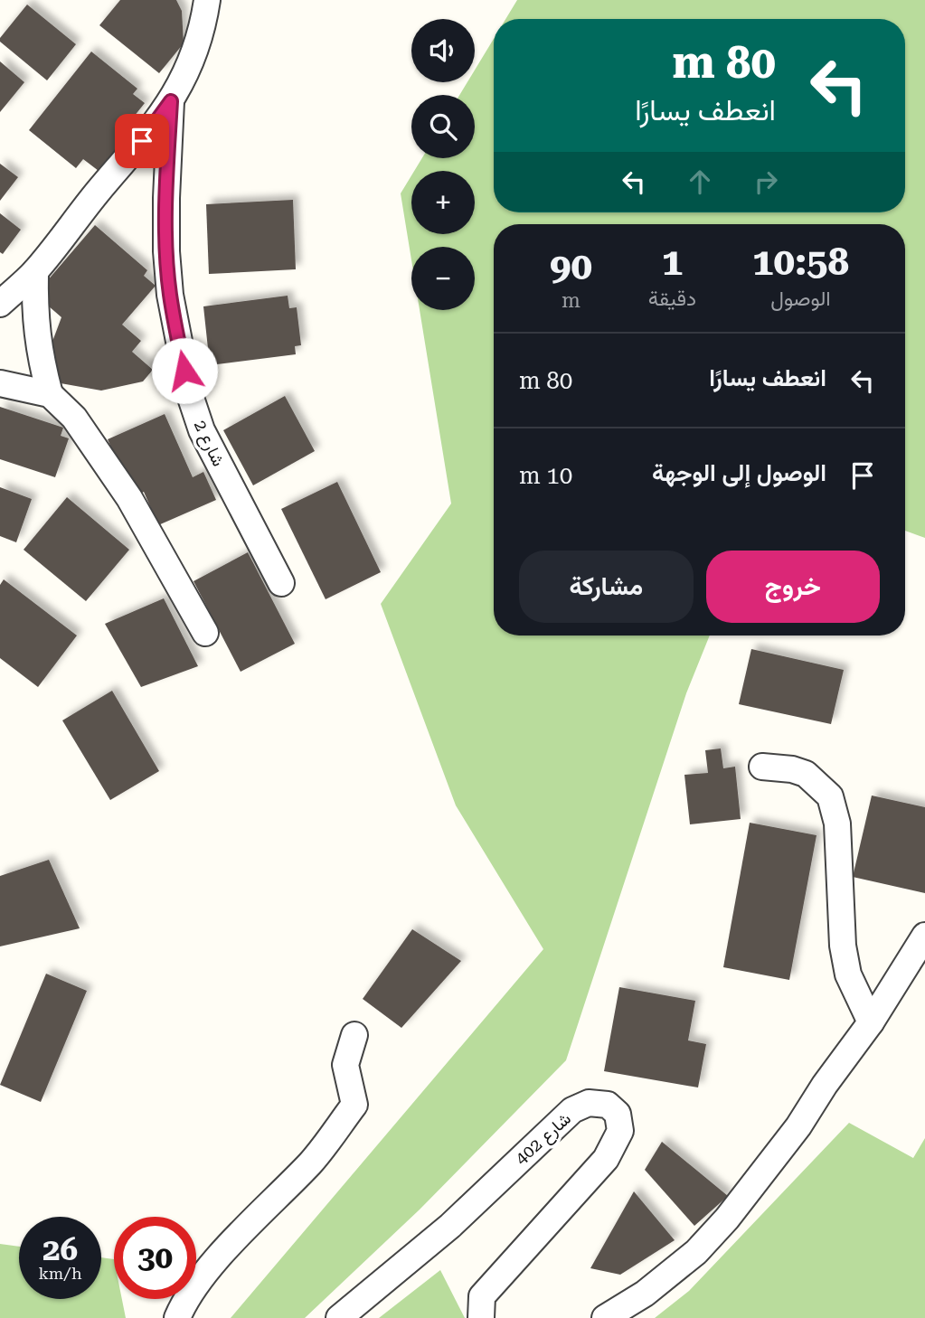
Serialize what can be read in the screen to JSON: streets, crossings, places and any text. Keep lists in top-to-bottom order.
{
  "streets": {
    "street": ["شارع 2", "شارع 402"]
  },
  "page": {
    "map_buttons": ["+", "−"],
    "turn": ["80 m", "انعطف يسارًا"],
    "eta": [
      "10:58",
      "الوصول",
      "1",
      "دقيقة",
      "90",
      "m"
    ],
    "list": [
      {
        "name": "انعطف يسارًا",
        "value": "80 m"
      },
      {
        "name": "الوصول إلى الوجهة",
        "value": "10 m"
      }
    ],
    "buttons": ["خروج", "مشاركة"],
    "speed": "26 km/h",
    "limit": "30"
  }
}
